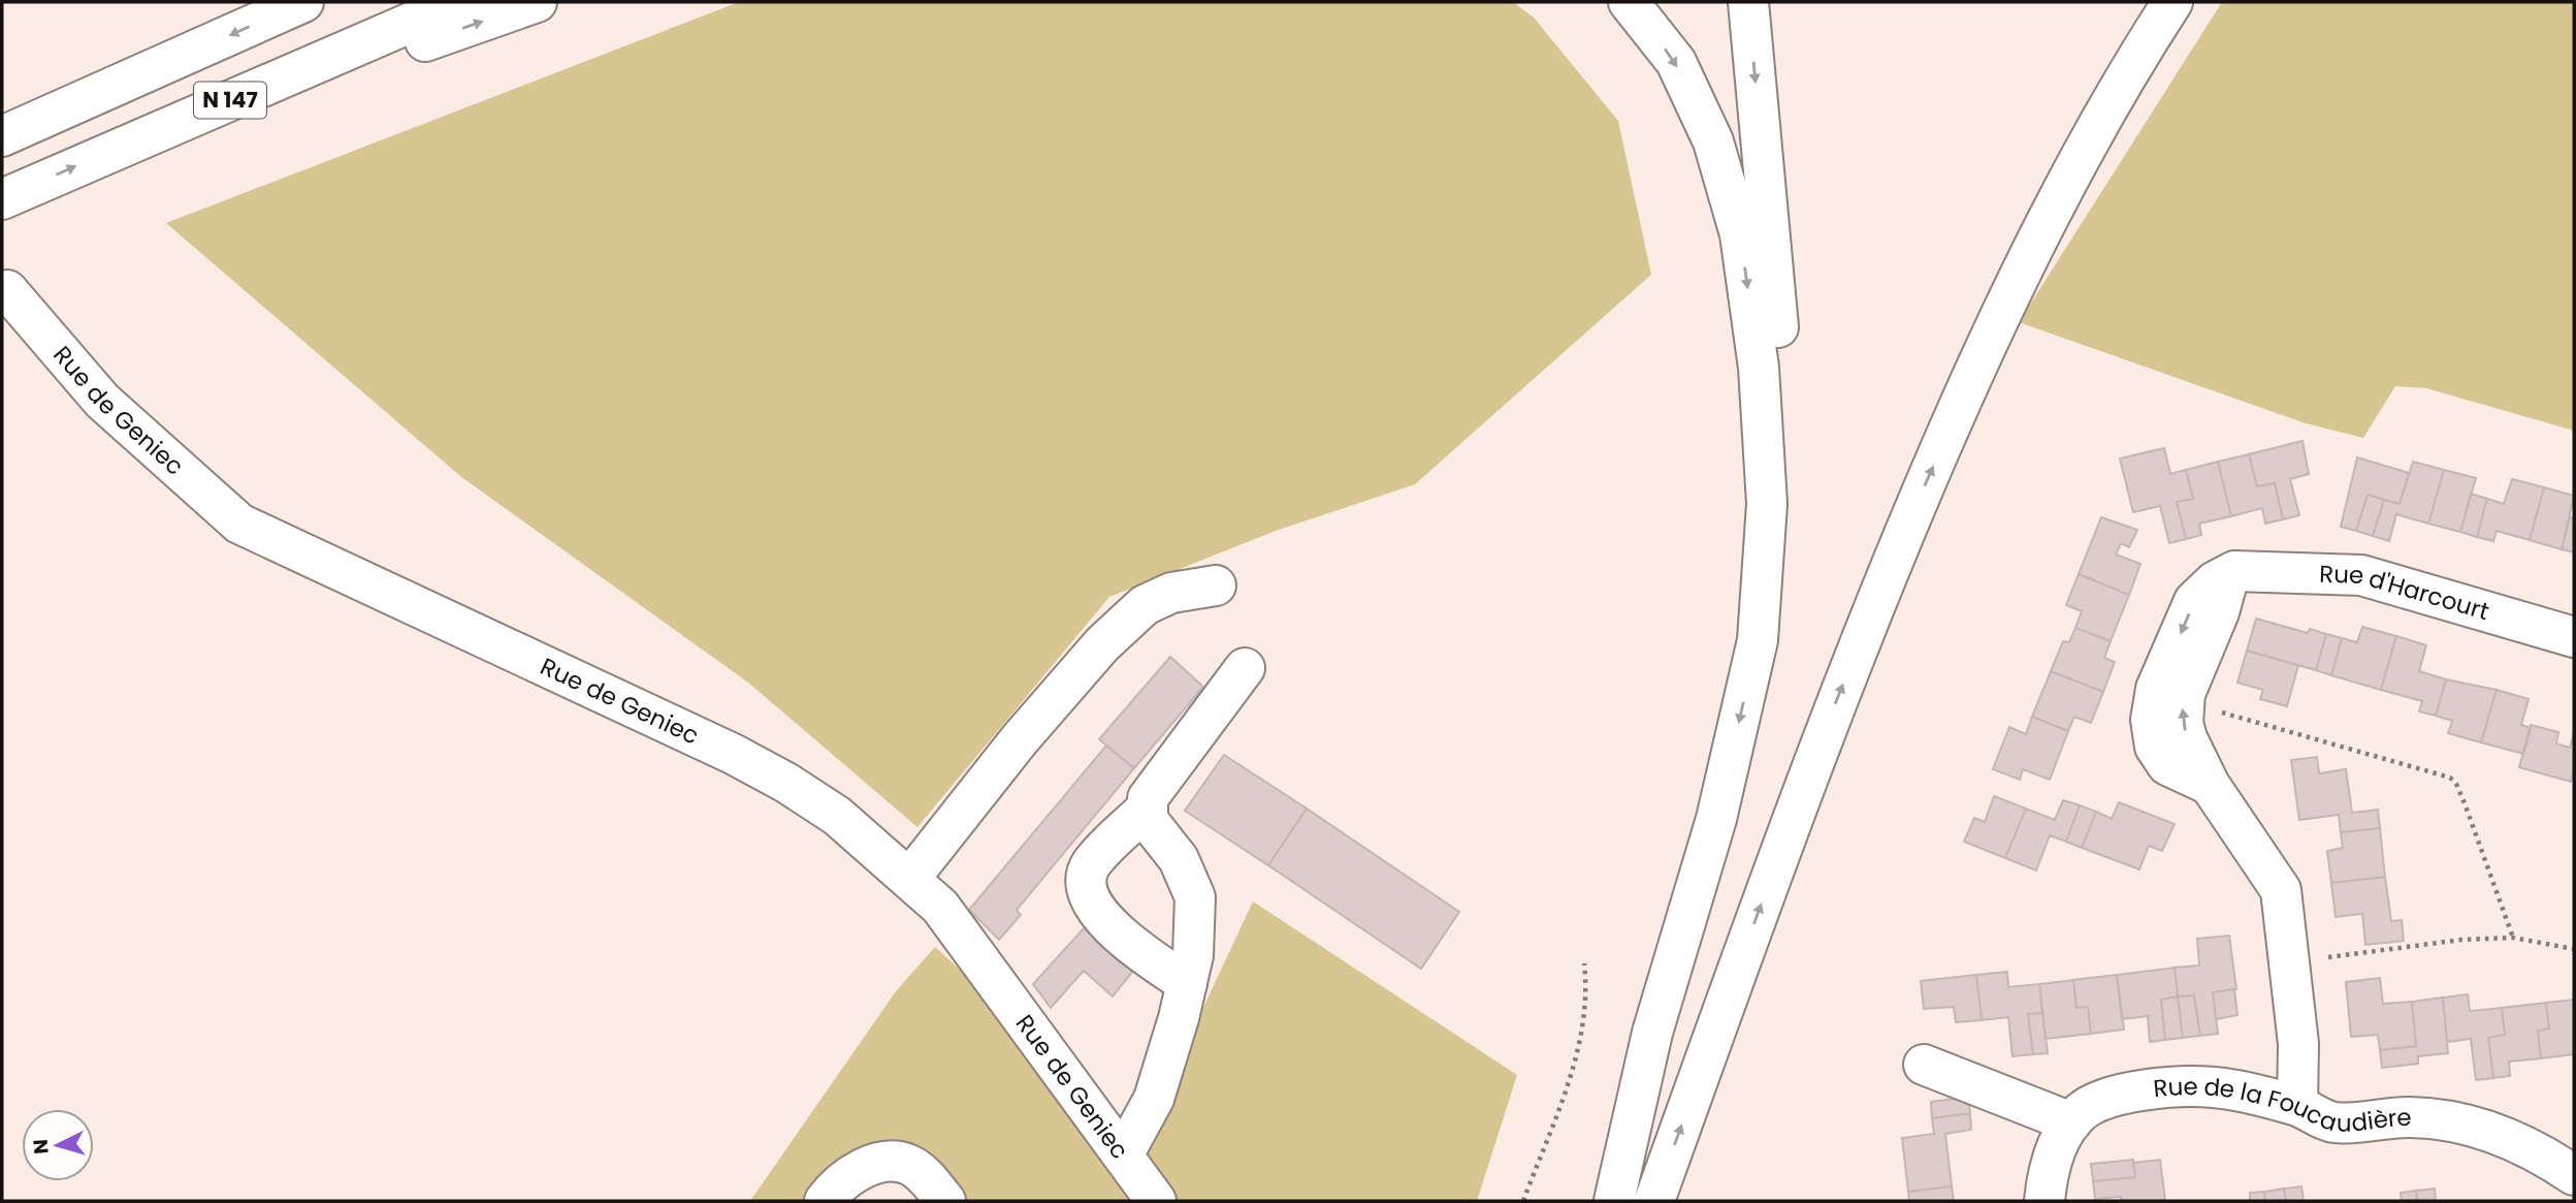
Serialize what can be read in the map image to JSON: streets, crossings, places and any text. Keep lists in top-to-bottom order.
{
  "streets": {
    "main road": [
      "N 147",
      "Rue de Geniec",
      "Rue d'Harcourt",
      "Rue de la Foucaudière"
    ]
  },
  "north": "left"
}
